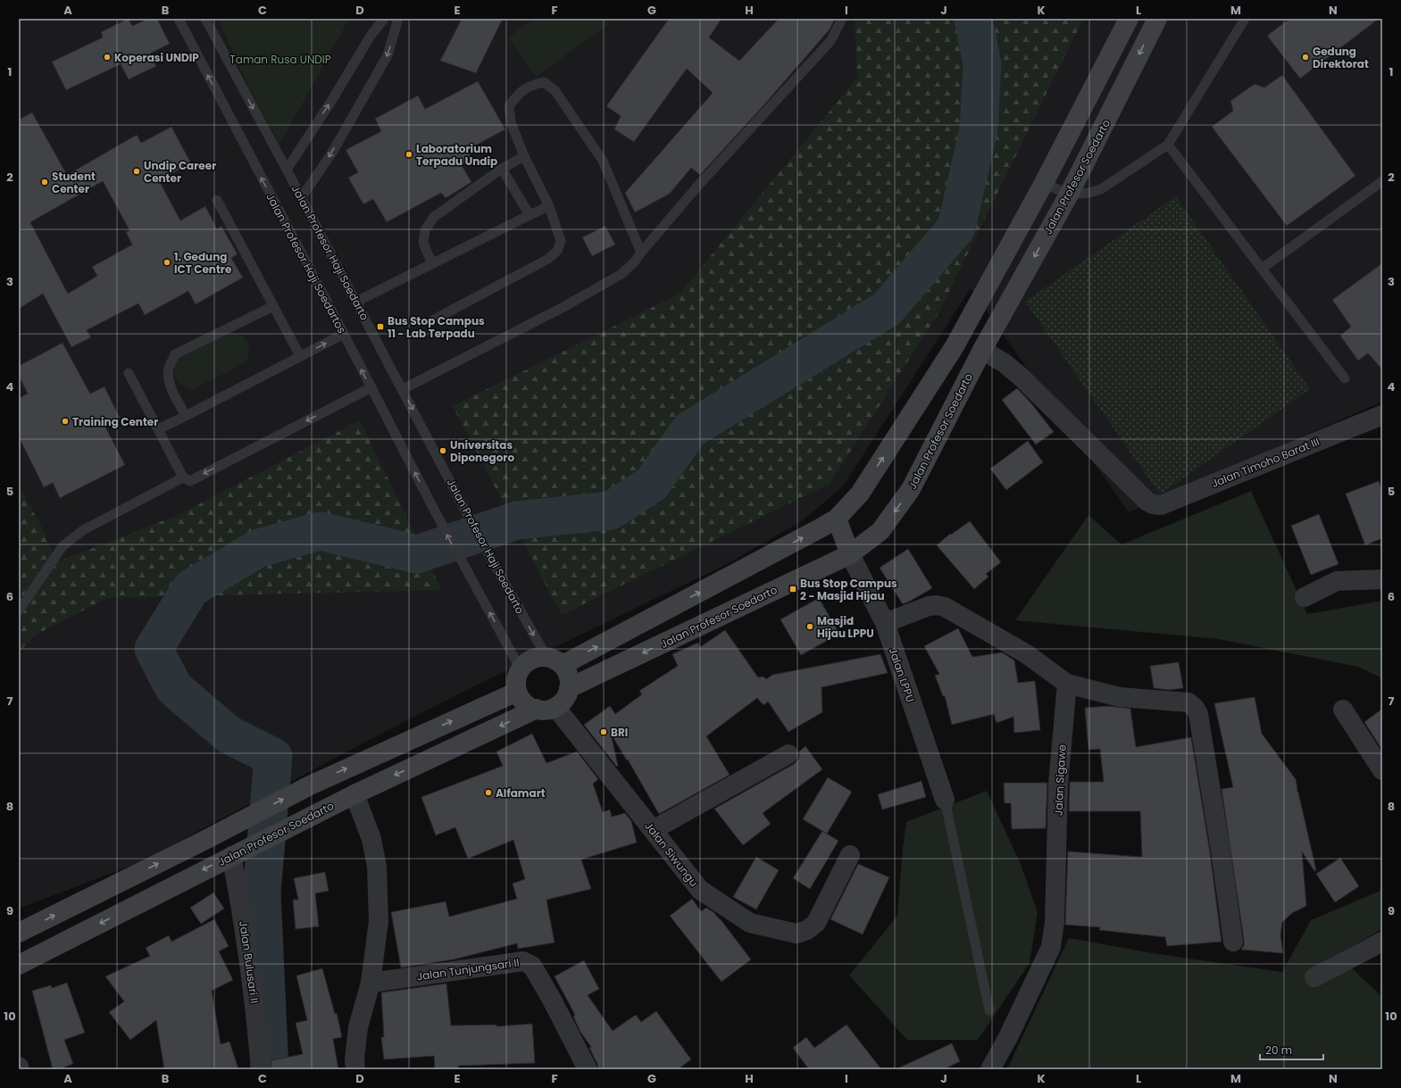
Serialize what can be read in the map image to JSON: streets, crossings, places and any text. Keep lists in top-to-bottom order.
{
  "streets": {
    "street": [
      "Jalan Profesor Soedarto",
      "Jalan Timoho Barat III",
      "Jalan LPPU",
      "Jalan Sigawe",
      "Jalan Siwungu",
      "Jalan Bulusari II",
      "Jalan Tunjungsari II"
    ],
    "lane": ["Jalan Profesor Haji Soedarto", "Jalan Profesor Haji Soedartos"]
  },
  "crossings": [
    ["Jalan Profesor Soedarto", "Jalan Profesor Haji Soedarto"],
    ["Jalan Profesor Soedarto", "Jalan Profesor Haji Soedartos"],
    ["Jalan Profesor Soedarto", "Jalan Timoho Barat III"],
    ["Jalan Profesor Soedarto", "Jalan LPPU"],
    ["Jalan Profesor Soedarto", "Jalan Siwungu"],
    ["Jalan Profesor Soedarto", "Jalan Bulusari II"],
    ["Jalan Profesor Haji Soedarto", "Jalan Profesor Haji Soedartos"],
    ["Jalan Profesor Haji Soedarto", "Jalan Siwungu"],
    ["Jalan Profesor Haji Soedartos", "Jalan Siwungu"]
  ],
  "one_way": ["Jalan Profesor Haji Soedarto", "Jalan Profesor Haji Soedartos"],
  "parks": ["Taman Rusa UNDIP"],
  "places": {
    "other": [
      "Koperasi UNDIP",
      "Gedung Direktorat",
      "Laboratorium Terpadu Undip",
      "Undip Career Center",
      "Student Center",
      "1. Gedung ICT Centre",
      "Training Center",
      "Universitas Diponegoro",
      "Masjid Hijau LPPU",
      "BRI",
      "Alfamart"
    ],
    "transit": ["Bus Stop Campus 11 - Lab Terpadu", "Bus Stop Campus 2 - Masjid Hijau"]
  },
  "scale_bar": "20 m",
  "grid": {
    "columns": [
      "A",
      "B",
      "C",
      "D",
      "E",
      "F",
      "G",
      "H",
      "I",
      "J",
      "K",
      "L",
      "M",
      "N"
    ],
    "rows": [
      "1",
      "2",
      "3",
      "4",
      "5",
      "6",
      "7",
      "8",
      "9",
      "10"
    ]
  }
}
